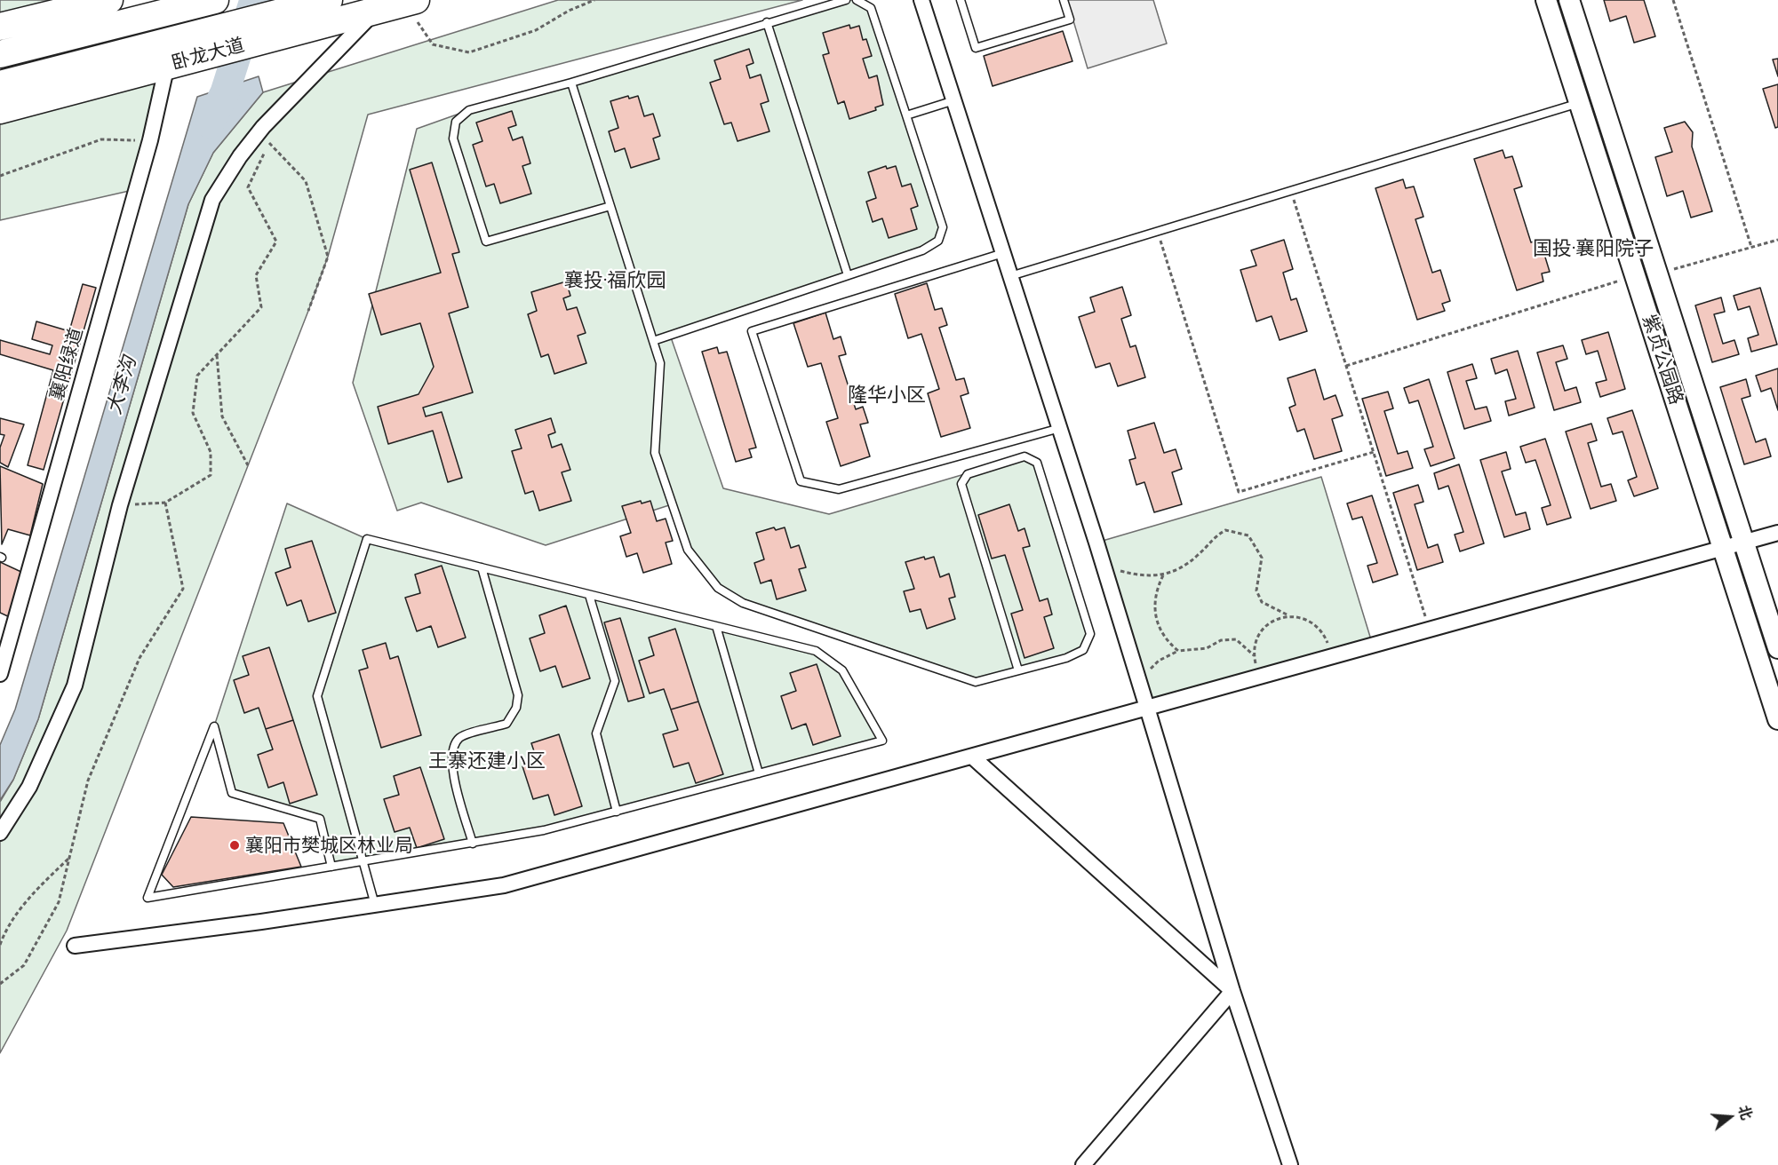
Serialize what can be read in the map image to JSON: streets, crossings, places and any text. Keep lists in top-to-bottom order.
{
  "streets": {
    "highway": ["卧龙大道"],
    "street": ["紫贞公园路", "襄阳绿道"]
  },
  "crossings": [
    ["卧龙大道", "襄阳绿道"]
  ],
  "districts": [
    "国投·襄阳院子",
    "襄投·福欣园",
    "隆华小区",
    "王寨还建小区"
  ],
  "water": ["大李沟"],
  "places": ["襄阳市樊城区林业局"],
  "north": "right"
}
